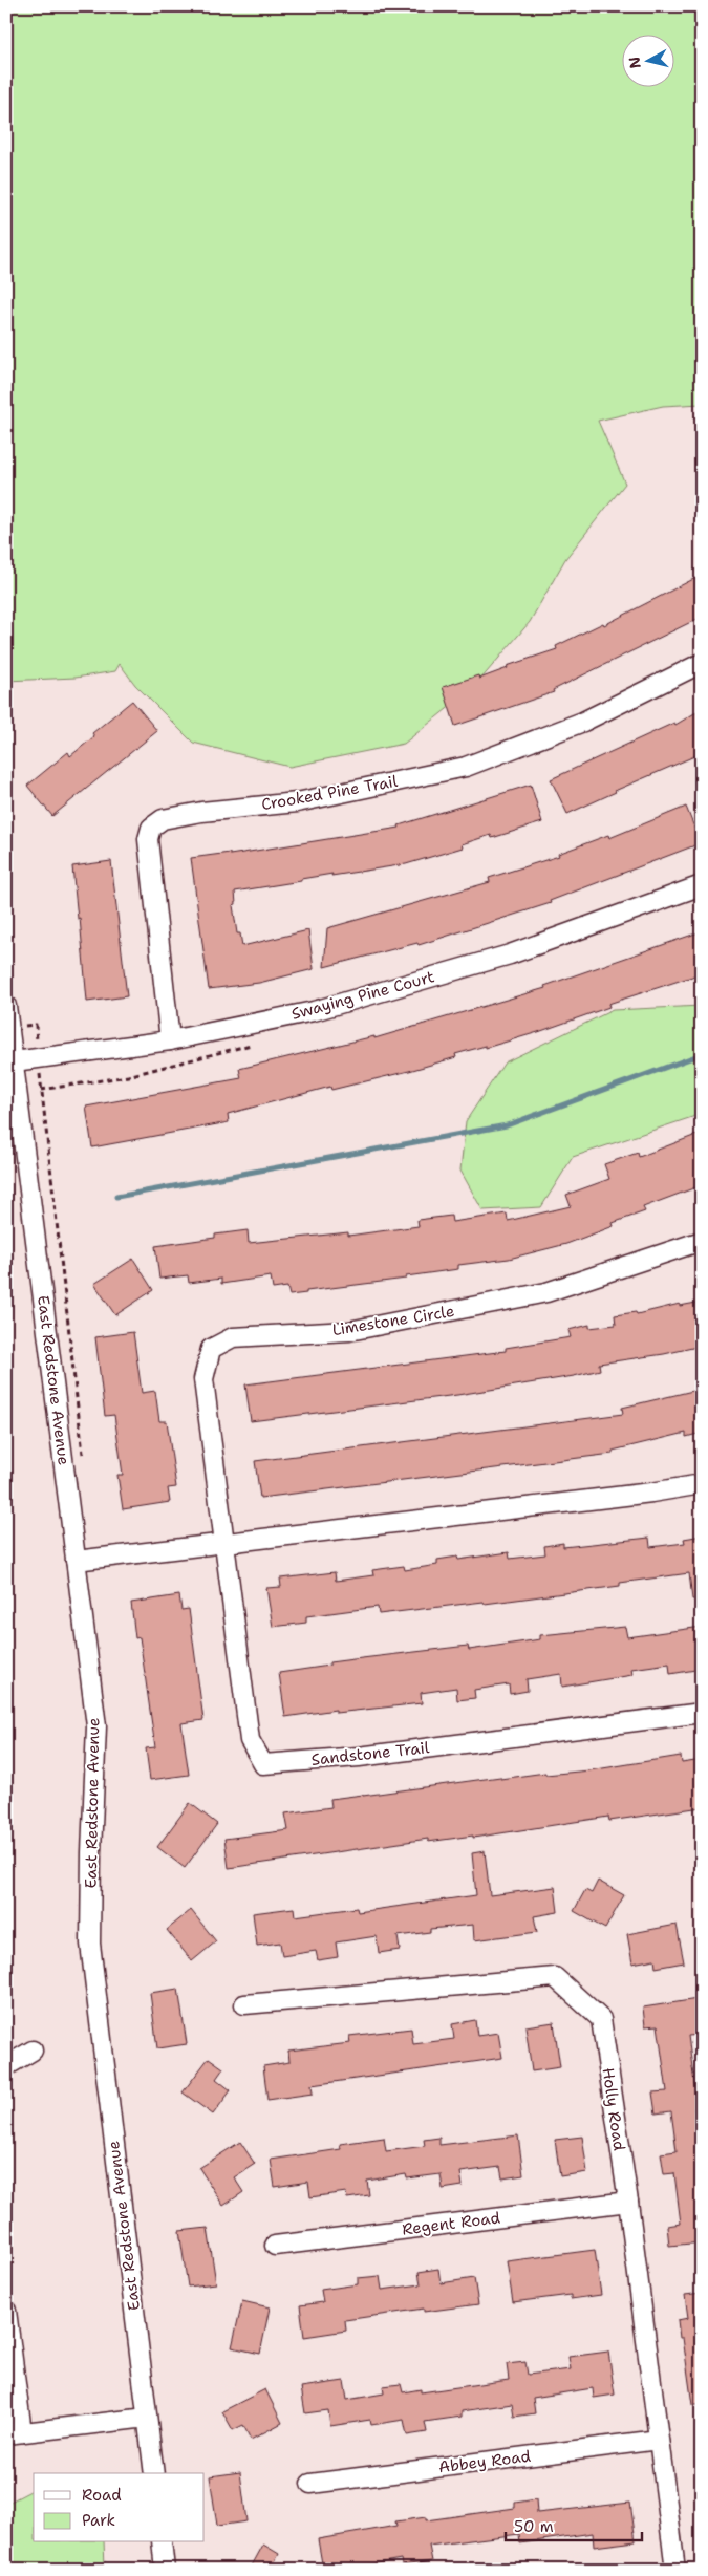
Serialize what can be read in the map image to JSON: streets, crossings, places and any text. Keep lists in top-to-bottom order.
{
  "streets": {
    "street": [
      "Crooked Pine Trail",
      "Swaying Pine Court",
      "Limestone Circle",
      "East Redstone Avenue",
      "Sandstone Trail",
      "Holly Road",
      "Regent Road",
      "Abbey Road"
    ]
  },
  "crossings": [
    ["Crooked Pine Trail", "Swaying Pine Court"],
    ["Swaying Pine Court", "East Redstone Avenue"],
    ["Limestone Circle", "Sandstone Trail"],
    ["Holly Road", "Regent Road"],
    ["Holly Road", "Abbey Road"]
  ],
  "legend": ["Road", "Park"],
  "scale_bar": "50 m",
  "north": "left"
}
